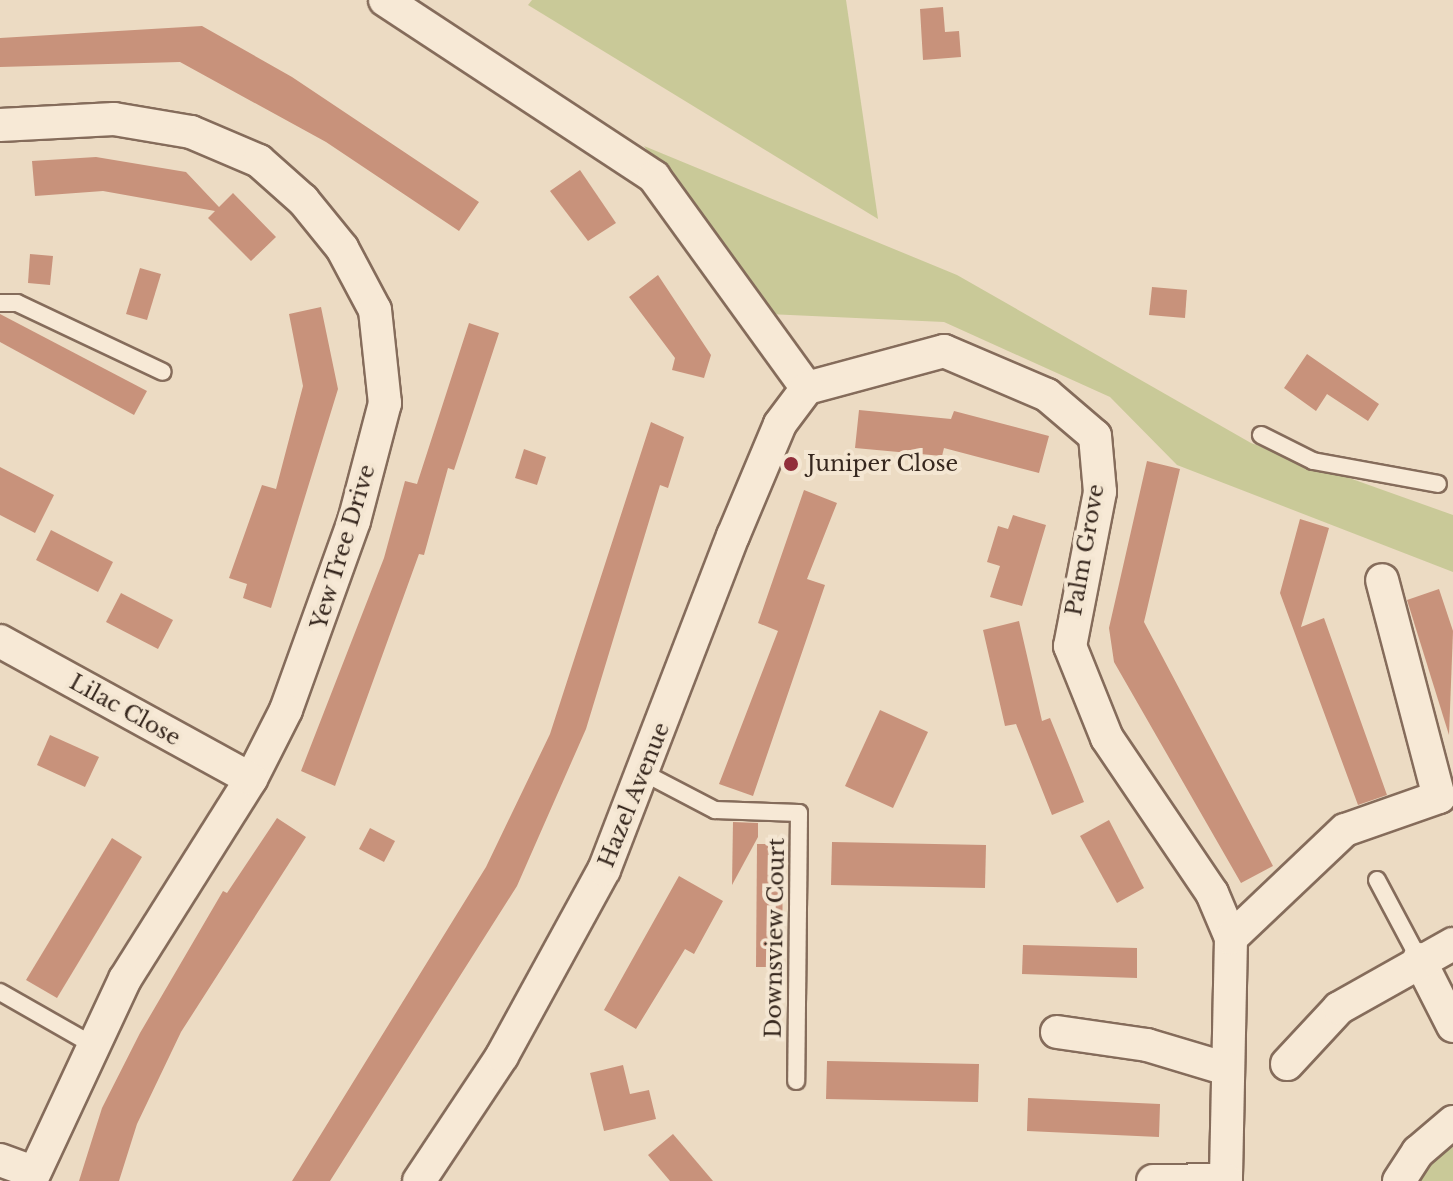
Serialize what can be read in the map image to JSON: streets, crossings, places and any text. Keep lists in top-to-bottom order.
{
  "streets": {
    "street": [
      "Yew Tree Drive",
      "Palm Grove",
      "Lilac Close",
      "Hazel Avenue"
    ],
    "lane": ["Downsview Court"]
  },
  "crossings": [
    ["Yew Tree Drive", "Lilac Close"],
    ["Palm Grove", "Hazel Avenue"],
    ["Hazel Avenue", "Downsview Court"]
  ],
  "places": ["Juniper Close"]
}
